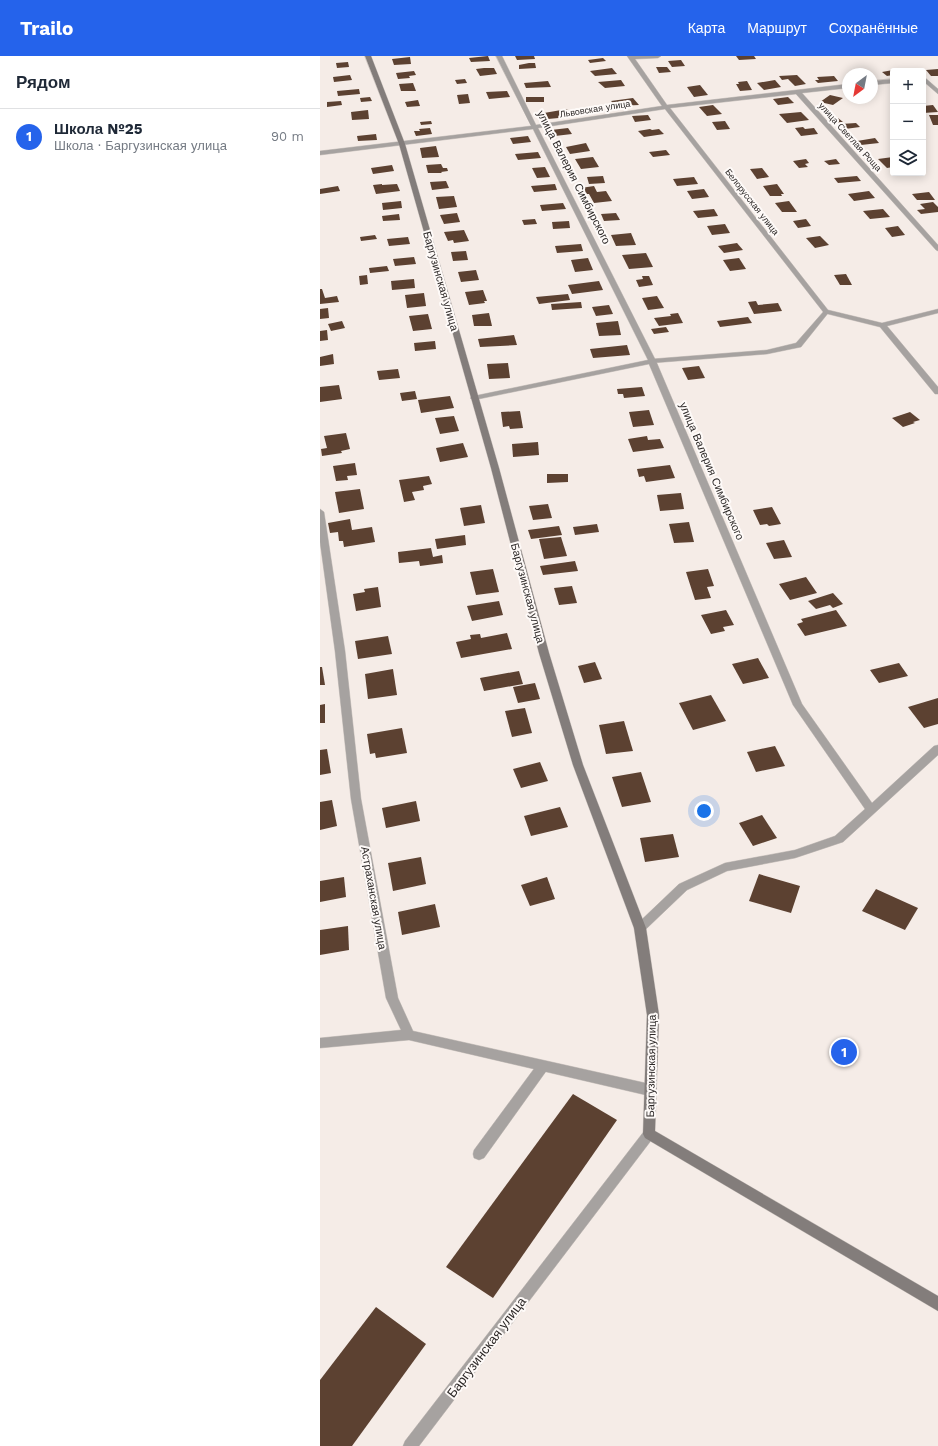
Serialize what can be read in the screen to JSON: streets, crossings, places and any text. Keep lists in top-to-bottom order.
{
  "streets": {
    "street": [
      "Львовская улица",
      "улица Светлая Роща",
      "улица Валерия Симбирского",
      "Белорусская улица",
      "Баргузинская улица",
      "Астраханская улица"
    ]
  },
  "crossings": [
    ["Львовская улица", "улица Светлая Роща"],
    ["Львовская улица", "улица Валерия Симбирского"],
    ["Львовская улица", "Белорусская улица"],
    ["Львовская улица", "Баргузинская улица"]
  ],
  "north": "bottom left",
  "page": {
    "header": "Trailo",
    "nav": ["Карта", "Маршрут", "Сохранённые"],
    "heading": "Рядом",
    "map_buttons": ["+", "−"],
    "list": [
      {
        "mark": "1",
        "name": "Школа №25",
        "note": "Школа · Баргузинская улица",
        "value": "90 m"
      }
    ],
    "pins": "1"
  }
}
